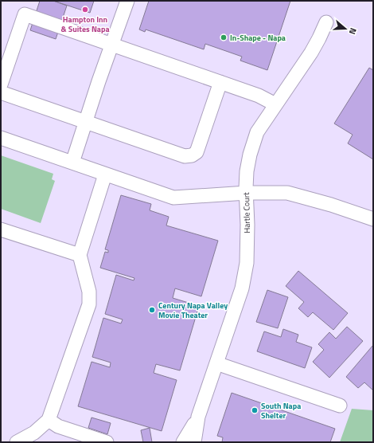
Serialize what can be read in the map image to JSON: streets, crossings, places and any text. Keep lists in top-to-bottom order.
{
  "streets": {
    "street": ["Hartle Court"]
  },
  "places": [
    "Hampton Inn & Suites Napa",
    "In-Shape - Napa",
    "Century Napa Valley Movie Theater",
    "South Napa Shelter"
  ],
  "north": "right"
}
